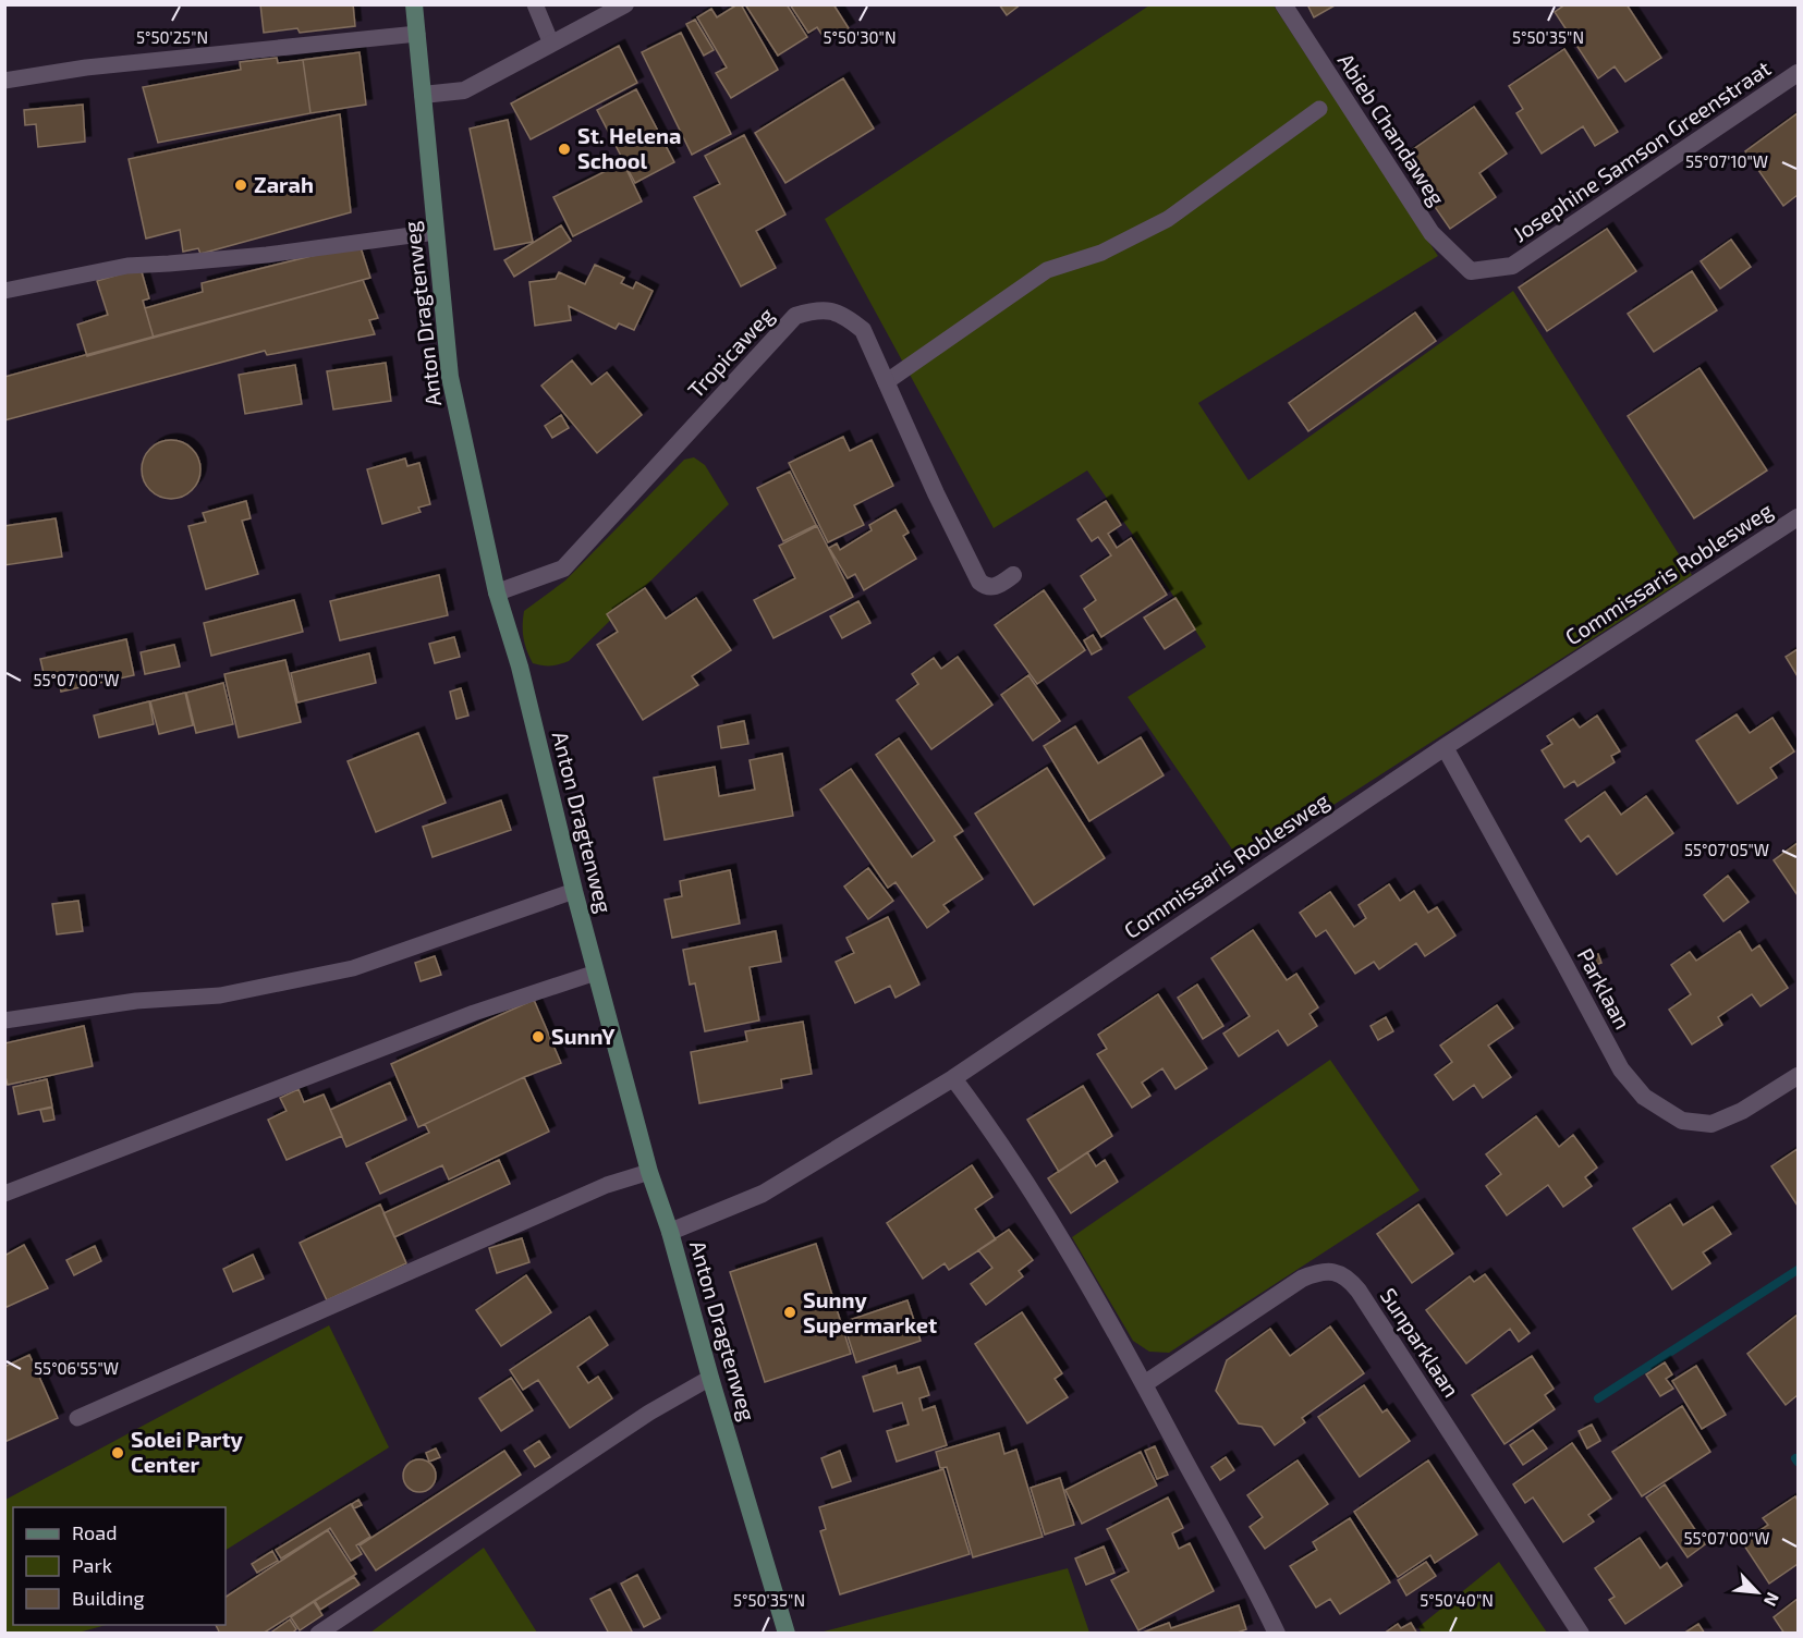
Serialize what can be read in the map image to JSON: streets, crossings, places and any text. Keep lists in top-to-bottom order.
{
  "streets": {
    "main road": ["Anton Dragtenweg"],
    "street": [
      "Abieb Chandaweg",
      "Josephine Samson Greenstraat",
      "Tropicaweg",
      "Commissaris Roblesweg",
      "Parklaan",
      "Sunparklaan"
    ]
  },
  "crossings": [
    ["Abieb Chandaweg", "Josephine Samson Greenstraat"],
    ["Anton Dragtenweg", "Tropicaweg"],
    ["Anton Dragtenweg", "Commissaris Roblesweg"],
    ["Commissaris Roblesweg", "Parklaan"]
  ],
  "places": [
    "St. Helena School",
    "Zarah",
    "SunnY",
    "Sunny Supermarket",
    "Solei Party Center"
  ],
  "legend": ["Road", "Park", "Building"],
  "north": "bottom right",
  "coordinates": [
    "5°50'25\"N",
    "5°50'30\"N",
    "5°50'35\"N",
    "55°07'10\"W",
    "55°07'00\"W",
    "55°07'05\"W",
    "55°06'55\"W",
    "5°50'40\"N"
  ]
}
